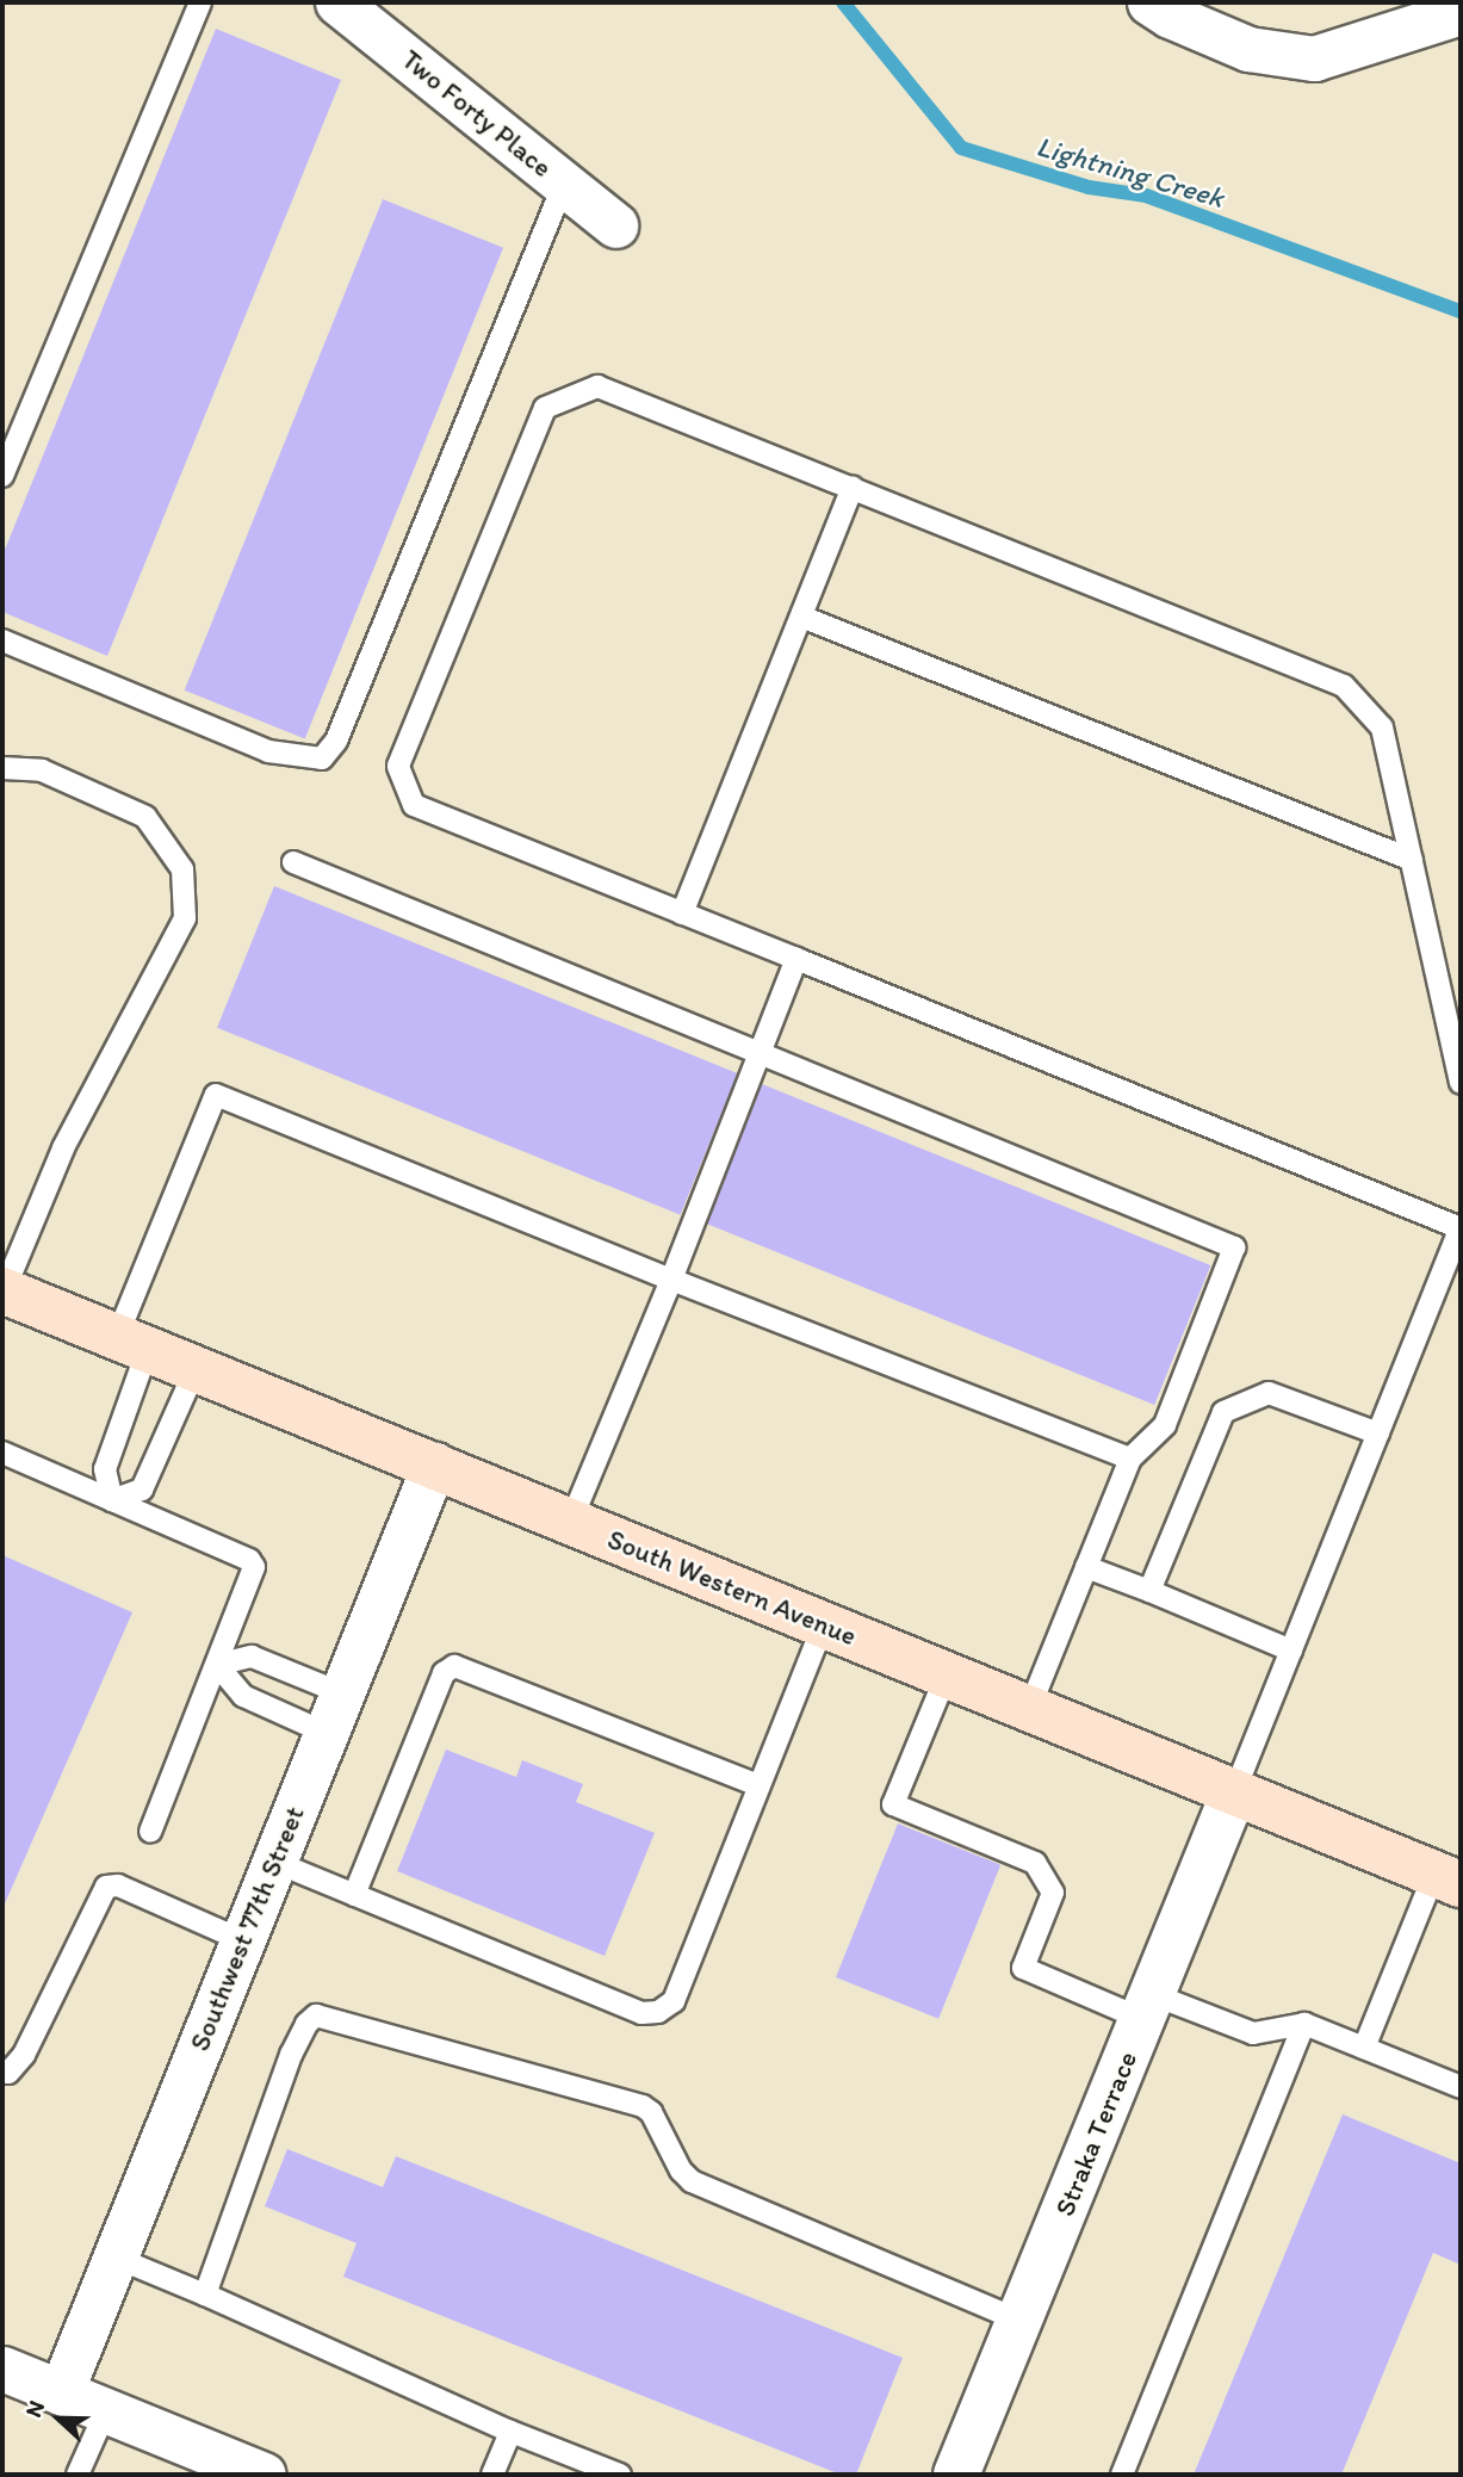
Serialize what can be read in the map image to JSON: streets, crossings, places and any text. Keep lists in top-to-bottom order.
{
  "streets": {
    "main road": ["South Western Avenue"],
    "street": ["Two Forty Place", "Southwest 77th Street", "Straka Terrace"]
  },
  "crossings": [
    ["South Western Avenue", "Southwest 77th Street"],
    ["South Western Avenue", "Straka Terrace"]
  ],
  "water": ["Lightning Creek"],
  "north": "left"
}
